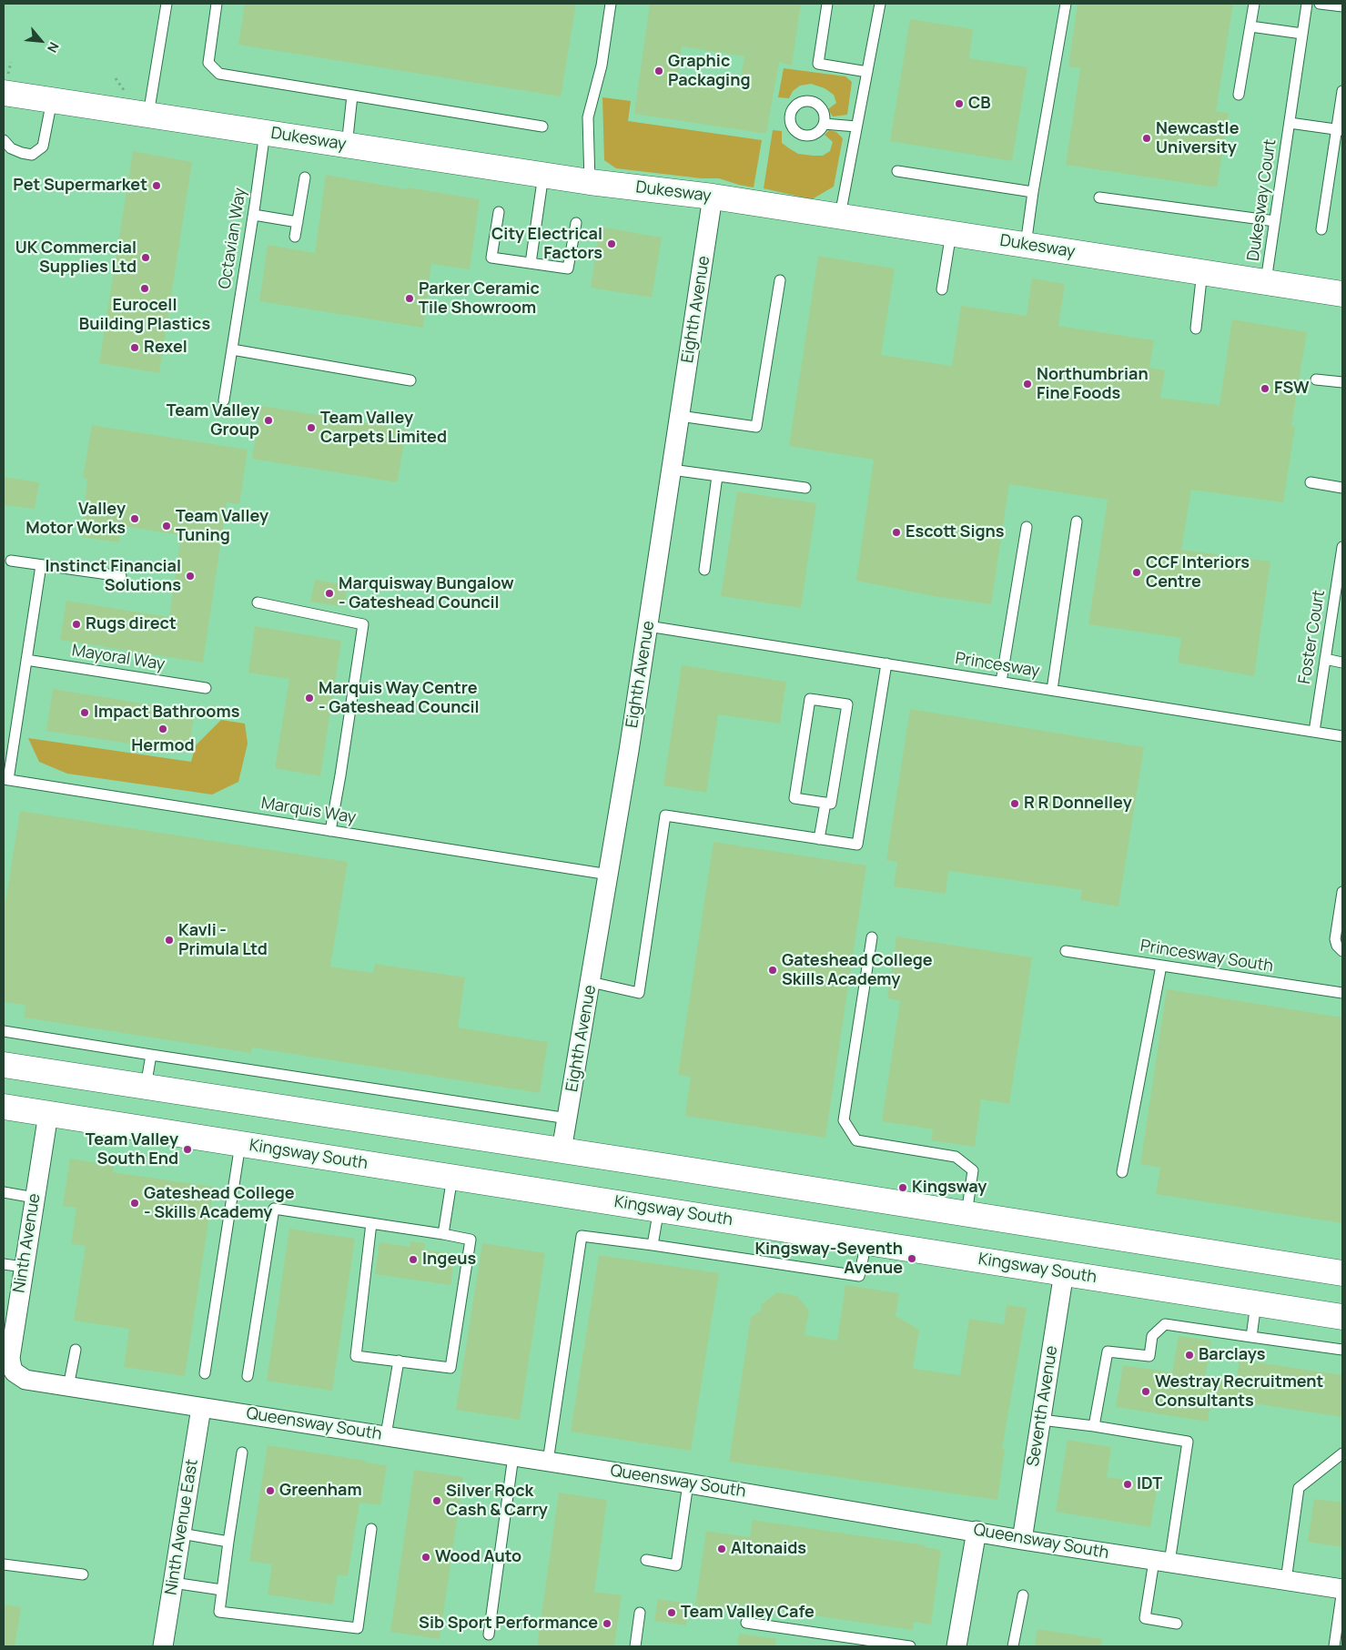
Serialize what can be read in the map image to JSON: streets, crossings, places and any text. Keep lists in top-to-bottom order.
{
  "streets": {
    "street": [
      "Dukesway",
      "Eighth Avenue",
      "Kingsway South",
      "Ninth Avenue",
      "Seventh Avenue",
      "Queensway South",
      "Ninth Avenue East"
    ],
    "lane": [
      "Dukesway Court",
      "Octavian Way",
      "Foster Court",
      "Mayoral Way",
      "Princesway",
      "Marquis Way",
      "Princesway South"
    ]
  },
  "crossings": [
    ["Dukesway", "Dukesway Court"],
    ["Dukesway", "Octavian Way"],
    ["Dukesway", "Eighth Avenue"],
    ["Eighth Avenue", "Princesway"],
    ["Eighth Avenue", "Marquis Way"],
    ["Foster Court", "Princesway"],
    ["Kingsway South", "Ninth Avenue"],
    ["Kingsway South", "Seventh Avenue"],
    ["Ninth Avenue", "Queensway South"],
    ["Seventh Avenue", "Queensway South"],
    ["Queensway South", "Ninth Avenue East"]
  ],
  "places": [
    "Graphic Packaging",
    "CB",
    "Newcastle University",
    "Pet Supermarket",
    "City Electrical Factors",
    "UK Commercial Supplies Ltd",
    "Eurocell Building Plastics",
    "Parker Ceramic Tile Showroom",
    "Rexel",
    "Northumbrian Fine Foods",
    "FSW",
    "Team Valley Group",
    "Team Valley Carpets Limited",
    "Valley Motor Works",
    "Team Valley Tuning",
    "Escott Signs",
    "CCF Interiors Centre",
    "Instinct Financial Solutions",
    "Marquisway Bungalow - Gateshead Council",
    "Rugs direct",
    "Marquis Way Centre - Gateshead Council",
    "Impact Bathrooms",
    "Hermod",
    "R R Donnelley",
    "Kavli - Primula Ltd",
    "Gateshead College Skills Academy",
    "Team Valley South End",
    "Kingsway",
    "Gateshead College - Skills Academy",
    "Kingsway-Seventh Avenue",
    "Ingeus",
    "Barclays",
    "Westray Recruitment Consultants",
    "IDT",
    "Greenham",
    "Silver Rock Cash & Carry",
    "Altonaids",
    "Wood Auto",
    "Team Valley Cafe",
    "Sib Sport Performance"
  ],
  "north": "bottom right"
}
